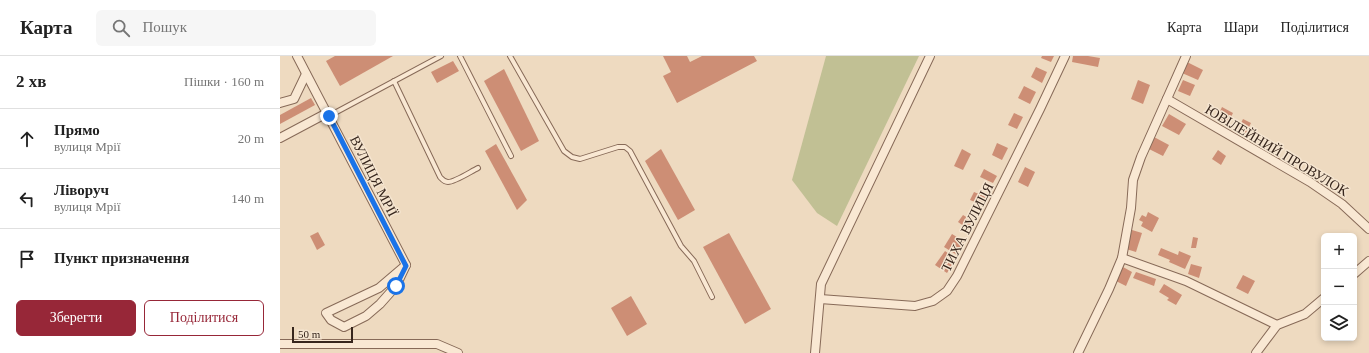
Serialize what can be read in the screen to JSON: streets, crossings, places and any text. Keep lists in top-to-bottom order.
{
  "streets": {
    "street": ["ЮВІЛЕЙНИЙ ПРОВУЛОК", "ВУЛИЦЯ МРІЇ", "ТИХА ВУЛИЦЯ"]
  },
  "scale_bar": "50 m",
  "page": {
    "header": "Карта",
    "search": "Пошук",
    "nav": ["Карта", "Шари", "Поділитися"],
    "heading": ["2 хв", "Пішки · 160 m"],
    "list": [
      ["Прямо", "вулиця Мрії", "20 m"],
      ["Ліворуч", "вулиця Мрії", "140 m"],
      "Пункт призначення"
    ],
    "map_buttons": ["+", "−"],
    "buttons": ["Зберегти", "Поділитися"],
    "scale": "50 m"
  }
}
